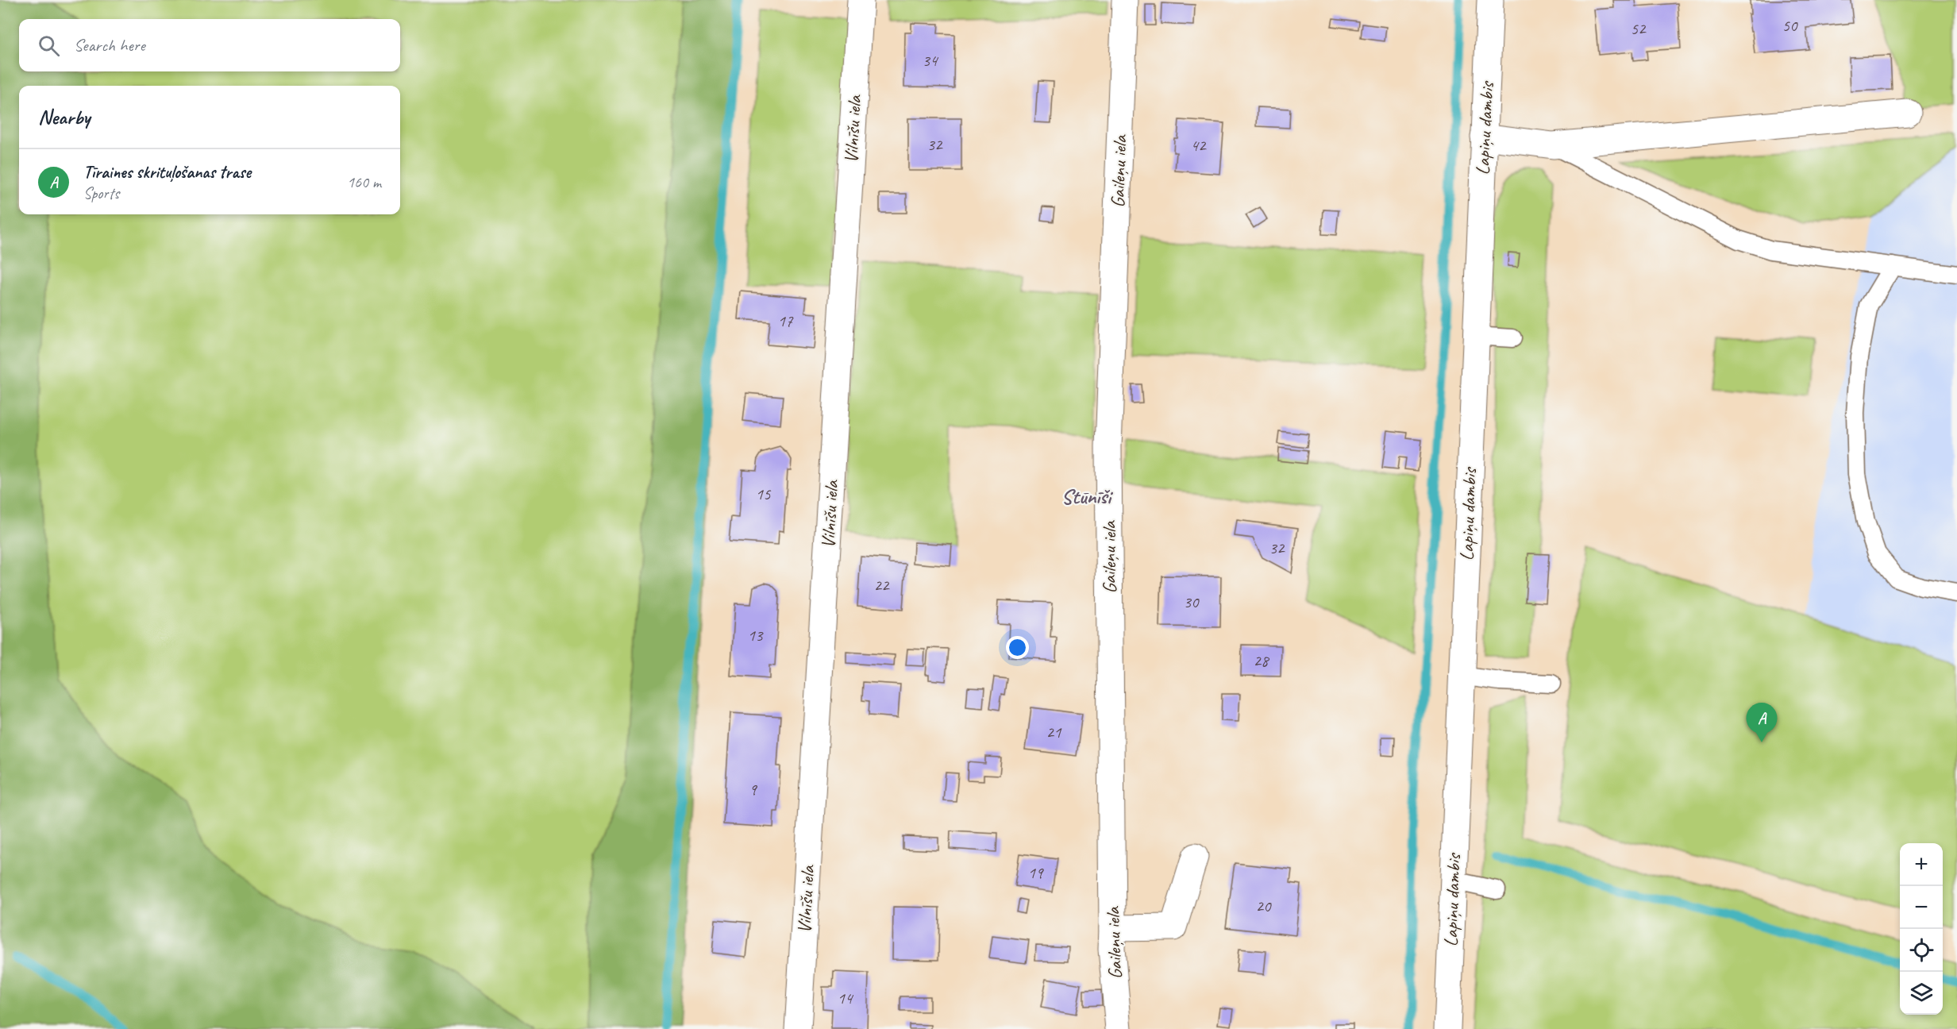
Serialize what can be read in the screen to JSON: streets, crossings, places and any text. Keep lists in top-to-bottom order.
{
  "streets": {
    "street": ["Lapiņu dambis", "Vilnīšu iela", "Gaileņu iela"]
  },
  "districts": ["Stūnīši"],
  "house_numbers": [
    "50",
    "52",
    "34",
    "32",
    "42",
    "17",
    "15",
    "32",
    "22",
    "30",
    "13",
    "28",
    "21",
    "9",
    "19",
    "20",
    "14"
  ],
  "page": {
    "search": "Search here",
    "heading": "Nearby",
    "list": [
      {
        "mark": "A",
        "name": "Tīraines skrituļošanas trase",
        "note": "Sports",
        "value": "160 m"
      }
    ],
    "pins": "A",
    "map_buttons": ["+", "−"]
  }
}
